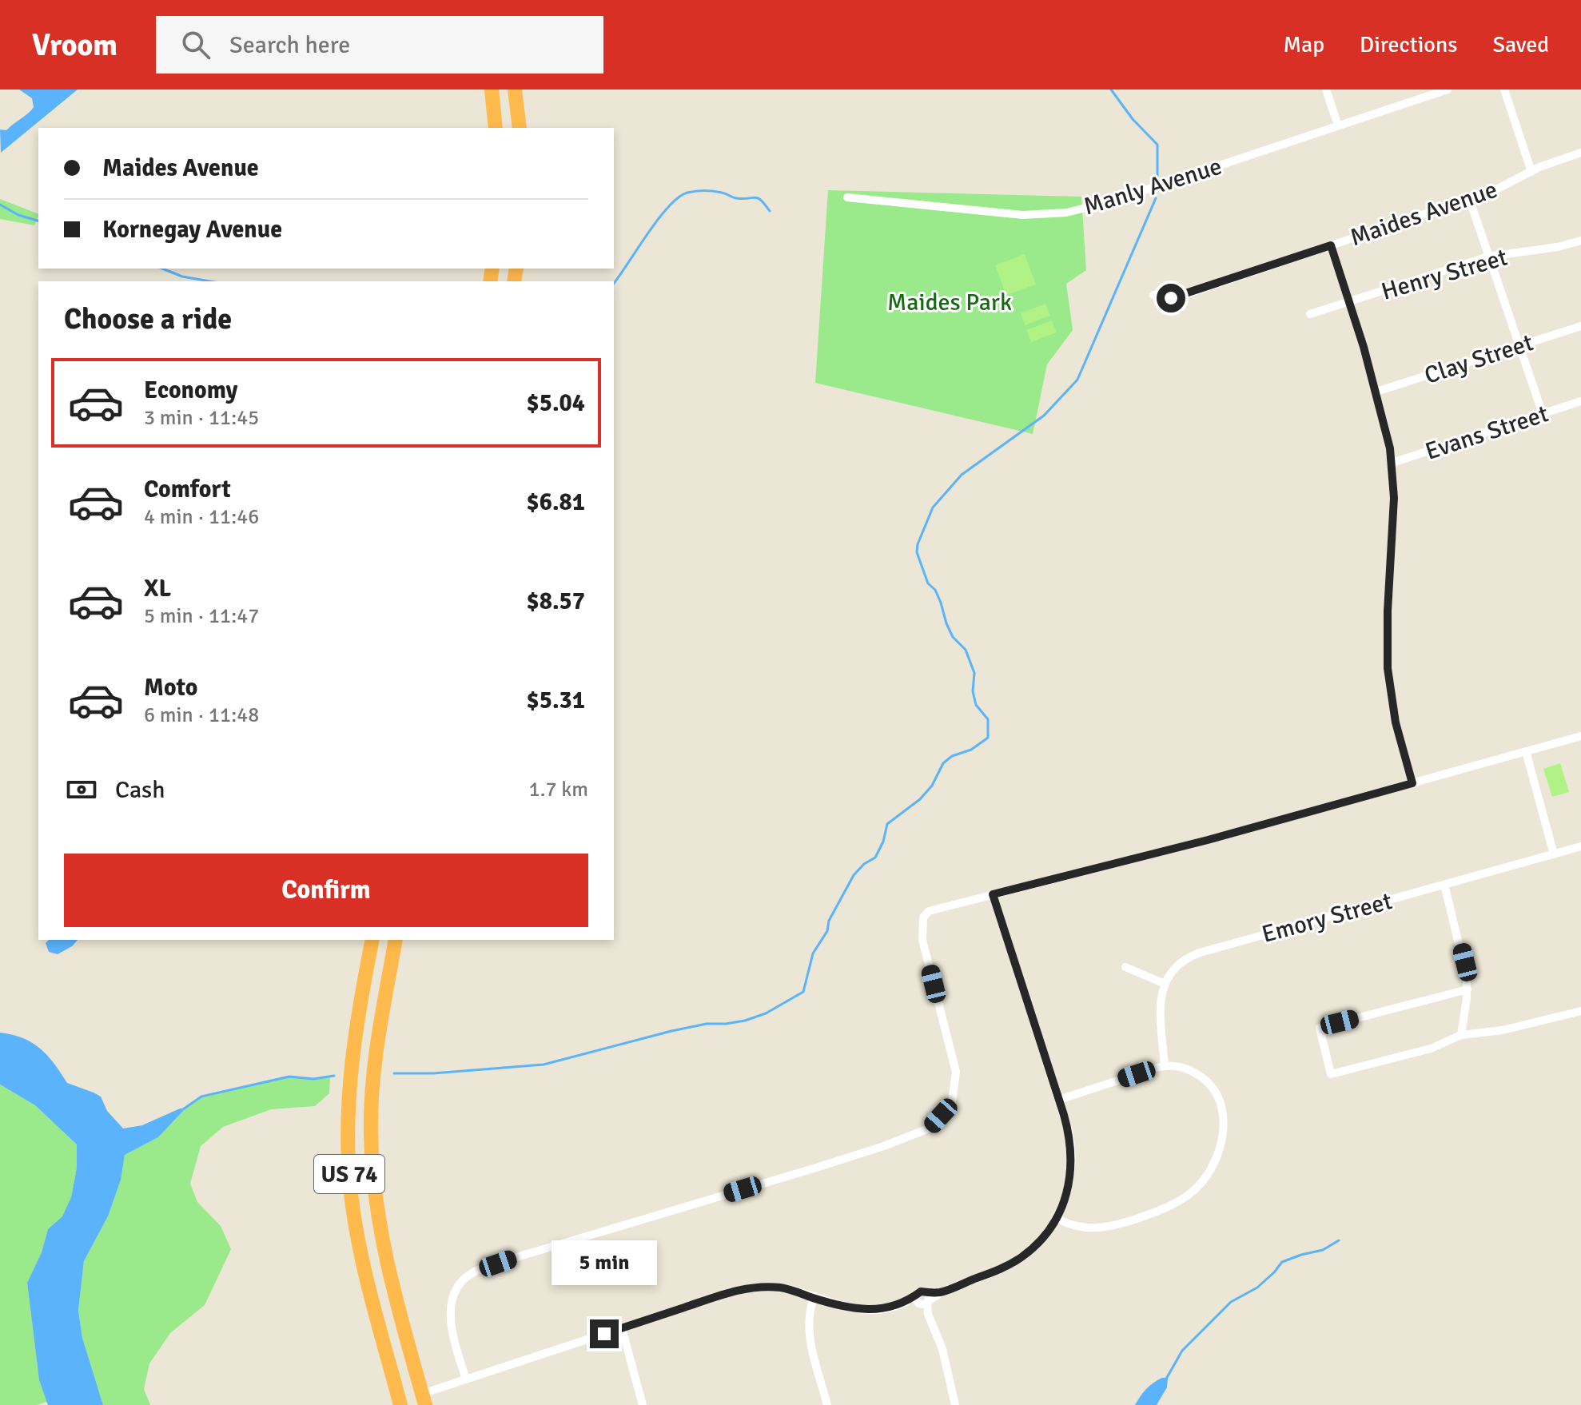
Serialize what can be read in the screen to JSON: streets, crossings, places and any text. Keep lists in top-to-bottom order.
{
  "streets": {
    "highway": ["US 74"],
    "street": [
      "Manly Avenue",
      "Maides Avenue",
      "Henry Street",
      "Clay Street",
      "Evans Street",
      "Emory Street"
    ]
  },
  "parks": ["Maides Park"],
  "page": {
    "header": "Vroom",
    "search": "Search here",
    "nav": ["Map", "Directions", "Saved"],
    "banner": ["Maides Avenue", "Kornegay Avenue"],
    "heading": "Choose a ride",
    "list": [
      {
        "name": "Economy",
        "note": "3 min · 11:45",
        "value": "$5.04"
      },
      {
        "name": "Comfort",
        "note": "4 min · 11:46",
        "value": "$6.81"
      },
      {
        "name": "XL",
        "note": "5 min · 11:47",
        "value": "$8.57"
      },
      {
        "name": "Moto",
        "note": "6 min · 11:48",
        "value": "$5.31"
      }
    ],
    "pay": ["Cash", "1.7 km"],
    "buttons": "Confirm",
    "bubble": "5 min"
  }
}
